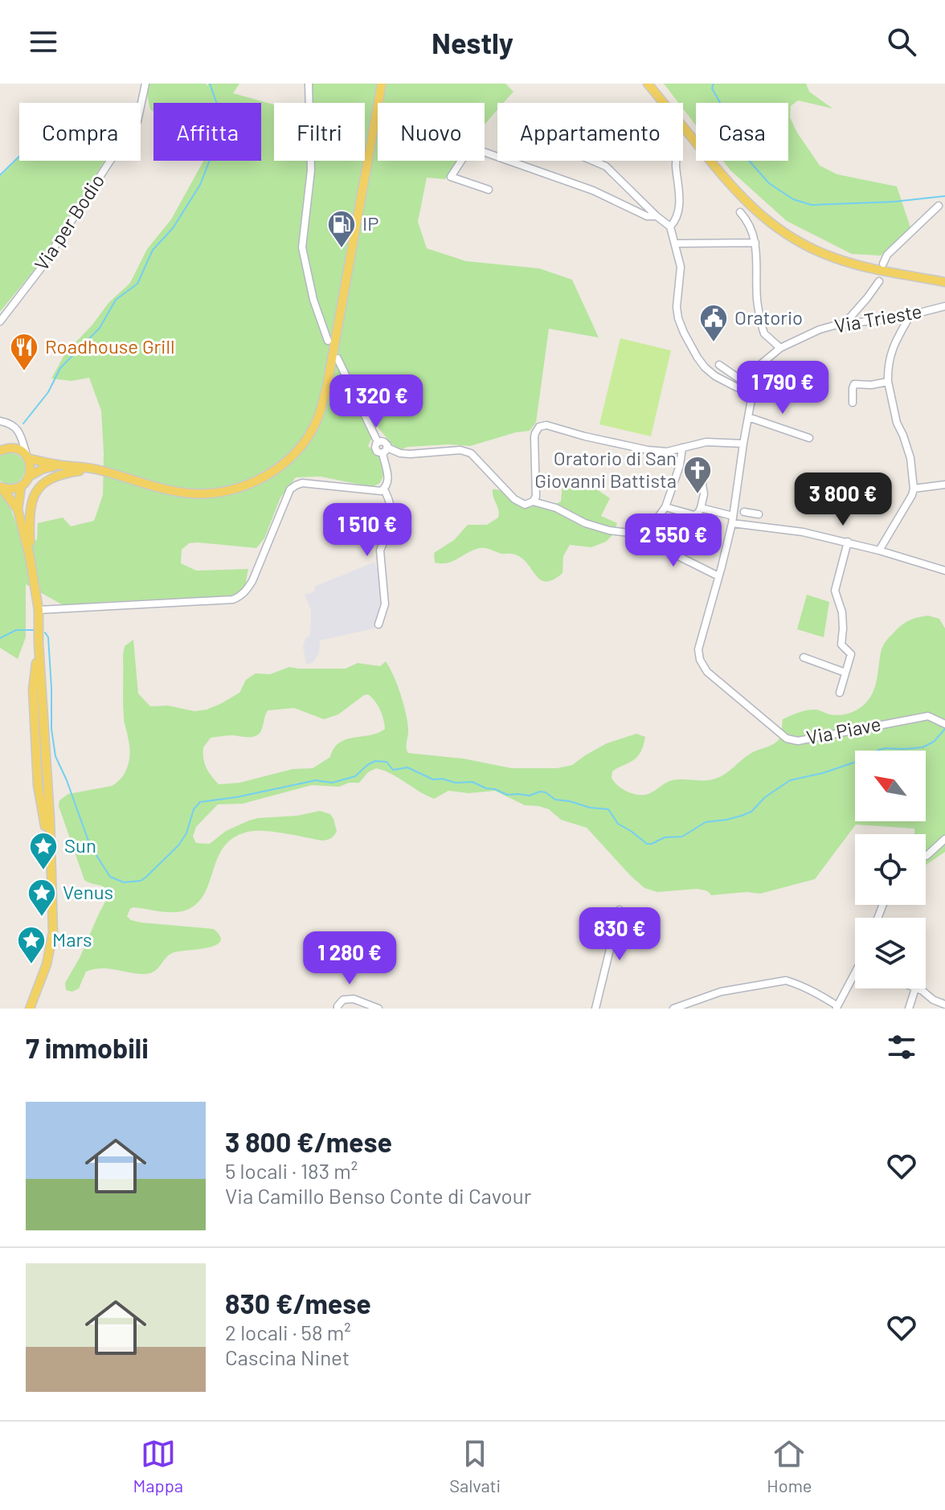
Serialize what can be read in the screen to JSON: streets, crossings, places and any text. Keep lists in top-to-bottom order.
{
  "streets": {
    "street": ["Via per Bodio", "Via Trieste", "Via Piave"]
  },
  "crossings": [
    ["Via Trieste", "Via Piave"]
  ],
  "places": {
    "fuel station": ["IP"],
    "public building": ["Oratorio"],
    "restaurant": ["Roadhouse Grill"],
    "church": ["Oratorio di San Giovanni Battista"],
    "place": ["Sun", "Venus", "Mars"]
  },
  "north": "top left",
  "page": {
    "header": "Nestly",
    "chip": [
      "Compra",
      "Affitta",
      "Filtri",
      "Nuovo",
      "Appartamento",
      "Casa"
    ],
    "price": [
      "1 790 €",
      "1 320 €",
      "3 800 €",
      "1 510 €",
      "2 550 €",
      "830 €",
      "1 280 €"
    ],
    "heading": "7 immobili",
    "list": [
      {
        "name": "3 800 €/mese",
        "note": "5 locali · 183 m² · Via Camillo Benso Conte di Cavour"
      },
      {
        "name": "830 €/mese",
        "note": "2 locali · 58 m² · Cascina Ninet"
      }
    ],
    "tabs": ["Mappa", "Salvati", "Home"]
  }
}
